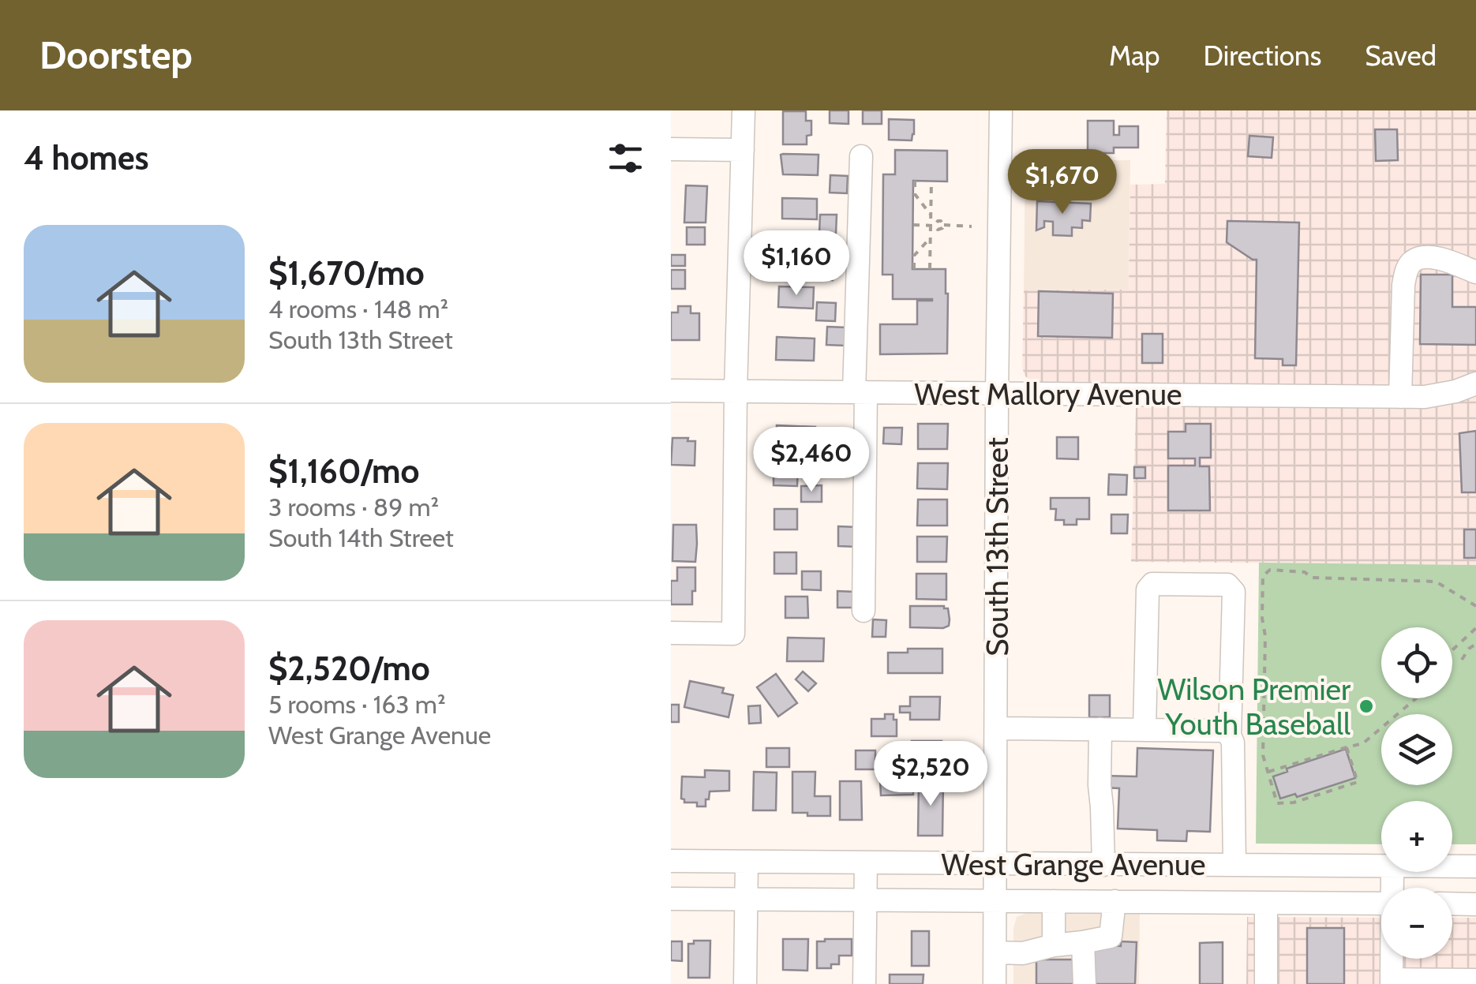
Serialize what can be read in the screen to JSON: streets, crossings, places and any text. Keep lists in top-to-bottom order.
{
  "streets": {
    "street": ["West Mallory Avenue", "South 13th Street", "West Grange Avenue"]
  },
  "crossings": [
    ["West Mallory Avenue", "South 13th Street"],
    ["South 13th Street", "West Grange Avenue"]
  ],
  "places": ["Wilson Premier Youth Baseball"],
  "page": {
    "header": "Doorstep",
    "nav": ["Map", "Directions", "Saved"],
    "heading": "4 homes",
    "price": [
      "$1,670",
      "$1,160",
      "$2,460",
      "$2,520"
    ],
    "list": [
      {
        "name": "$1,670/mo",
        "note": "4 rooms · 148 m² · South 13th Street"
      },
      {
        "name": "$1,160/mo",
        "note": "3 rooms · 89 m² · South 14th Street"
      },
      {
        "name": "$2,520/mo",
        "note": "5 rooms · 163 m² · West Grange Avenue"
      }
    ],
    "map_buttons": ["+", "−"]
  }
}
